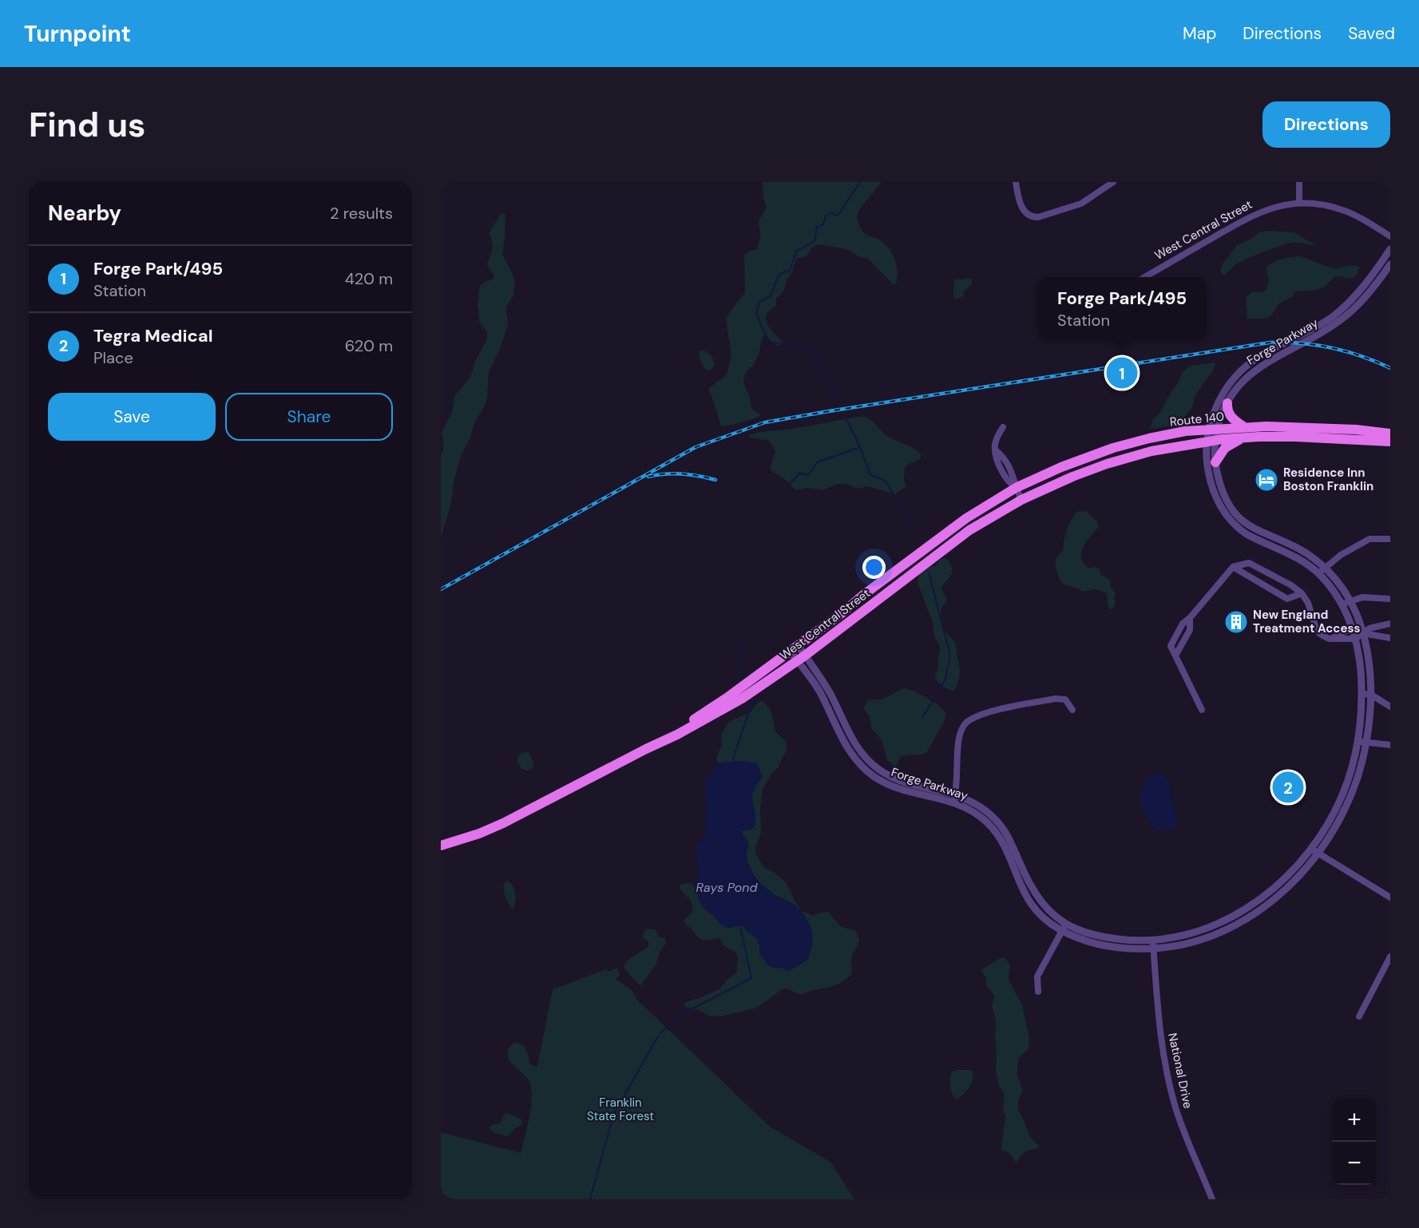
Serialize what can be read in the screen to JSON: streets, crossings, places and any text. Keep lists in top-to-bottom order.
{
  "streets": {
    "main road": ["West Central Street", "Route 140"],
    "street": ["Forge Parkway", "National Drive"]
  },
  "crossings": [
    ["West Central Street", "Forge Parkway"],
    ["West Central Street", "Route 140"],
    ["Forge Parkway", "Route 140"],
    ["Forge Parkway", "National Drive"]
  ],
  "water": ["Rays Pond"],
  "parks": ["Franklin State Forest"],
  "places": {
    "hotel": ["Residence Inn Boston Franklin"],
    "building": ["New England Treatment Access"]
  },
  "page": {
    "header": "Turnpoint",
    "nav": ["Map", "Directions", "Saved"],
    "buttons": [
      "Directions",
      ["Save", "Share"]
    ],
    "title": "Find us",
    "heading": ["Nearby", "2 results"],
    "list": [
      {
        "mark": "1",
        "name": "Forge Park/495",
        "note": "Station",
        "value": "420 m"
      },
      {
        "mark": "2",
        "name": "Tegra Medical",
        "note": "Place",
        "value": "620 m"
      }
    ],
    "popup": ["Forge Park/495", "Station"],
    "pins": ["1", "2"],
    "map_buttons": ["+", "−"]
  }
}
